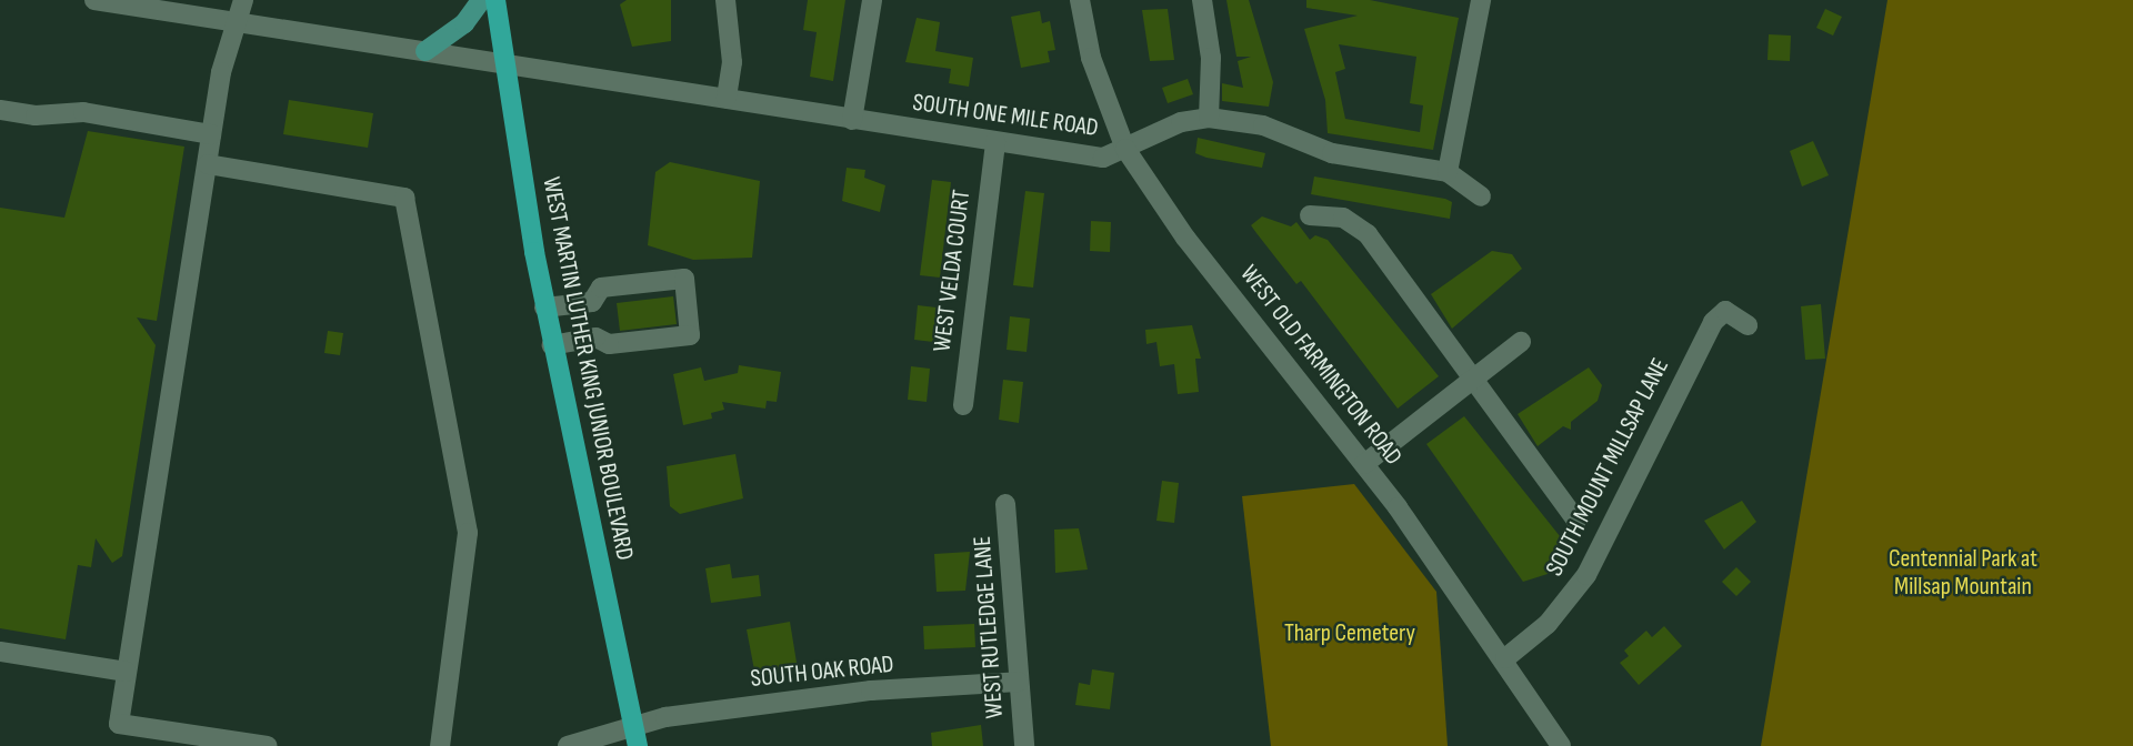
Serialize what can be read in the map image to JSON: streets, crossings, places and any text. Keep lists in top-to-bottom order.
{
  "streets": {
    "highway": ["WEST MARTIN LUTHER KING JUNIOR BOULEVARD"],
    "street": [
      "SOUTH ONE MILE ROAD",
      "WEST VELDA COURT",
      "WEST OLD FARMINGTON ROAD",
      "SOUTH MOUNT MILLSAP LANE",
      "WEST RUTLEDGE LANE",
      "SOUTH OAK ROAD"
    ]
  },
  "crossings": [
    ["SOUTH ONE MILE ROAD", "WEST VELDA COURT"],
    ["SOUTH ONE MILE ROAD", "WEST OLD FARMINGTON ROAD"],
    ["SOUTH ONE MILE ROAD", "WEST MARTIN LUTHER KING JUNIOR BOULEVARD"],
    ["WEST OLD FARMINGTON ROAD", "SOUTH MOUNT MILLSAP LANE"],
    ["WEST MARTIN LUTHER KING JUNIOR BOULEVARD", "SOUTH OAK ROAD"],
    ["WEST RUTLEDGE LANE", "SOUTH OAK ROAD"]
  ],
  "parks": ["Centennial Park at Millsap Mountain", "Tharp Cemetery"]
}
